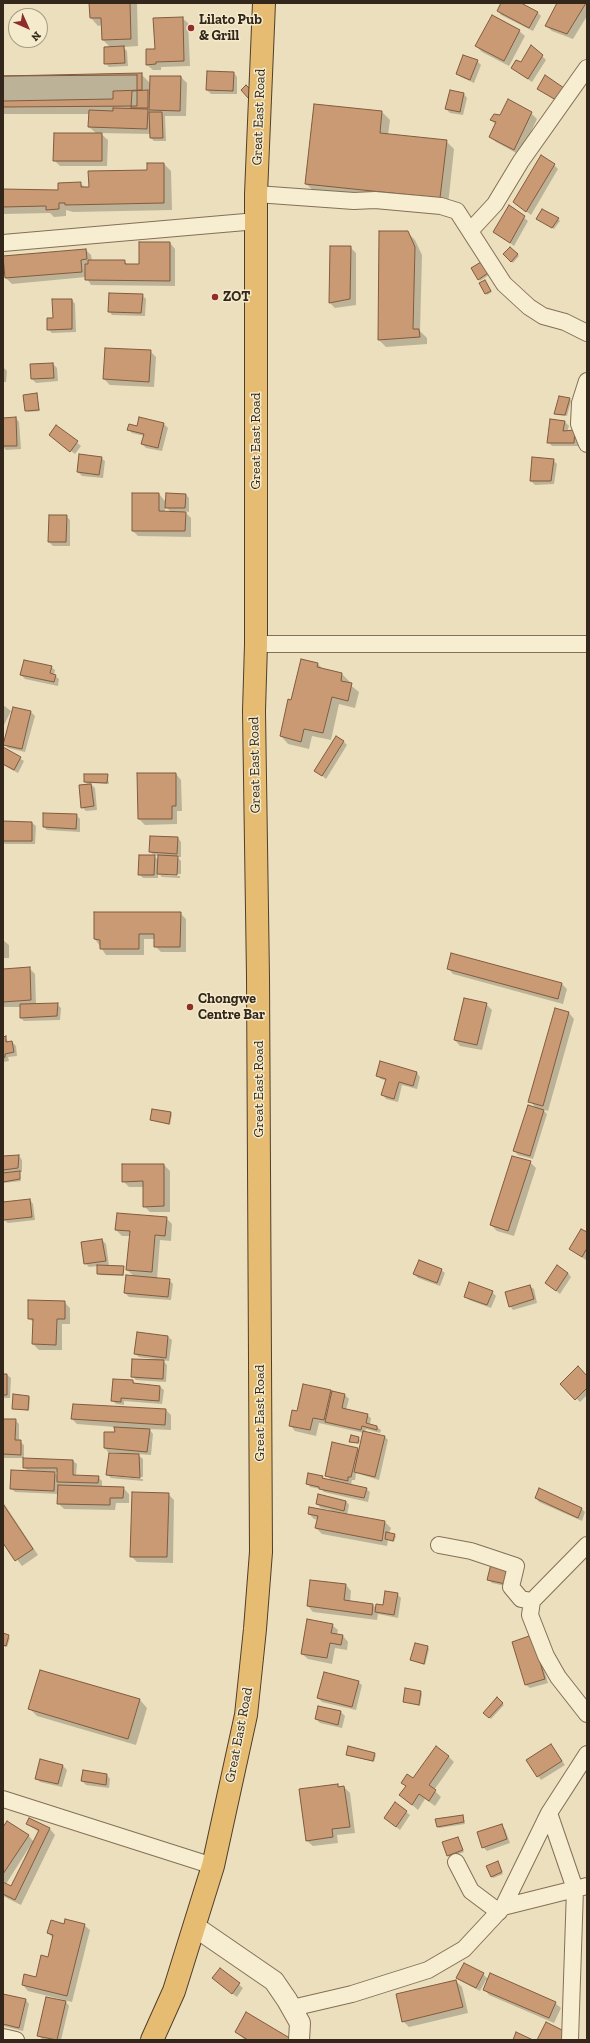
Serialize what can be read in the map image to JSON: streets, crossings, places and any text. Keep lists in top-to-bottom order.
{
  "streets": {
    "highway": ["Great East Road"]
  },
  "places": ["Lilato Pub & Grill", "ZOT", "Chongwe Centre Bar"],
  "north": "bottom right"
}
